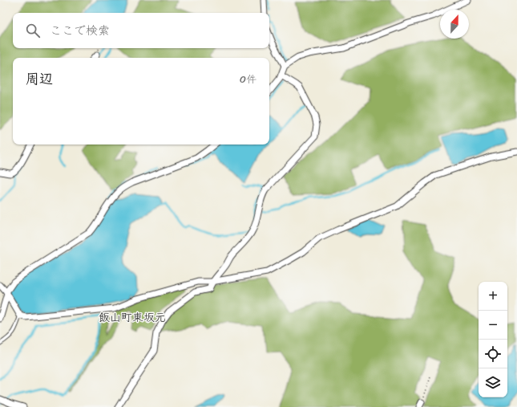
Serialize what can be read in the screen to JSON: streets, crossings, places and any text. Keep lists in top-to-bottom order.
{
  "districts": ["飯山町東坂元"],
  "north": "top",
  "page": {
    "search": "ここで検索",
    "heading": ["周辺", "0件"],
    "map_buttons": ["+", "−"]
  }
}
